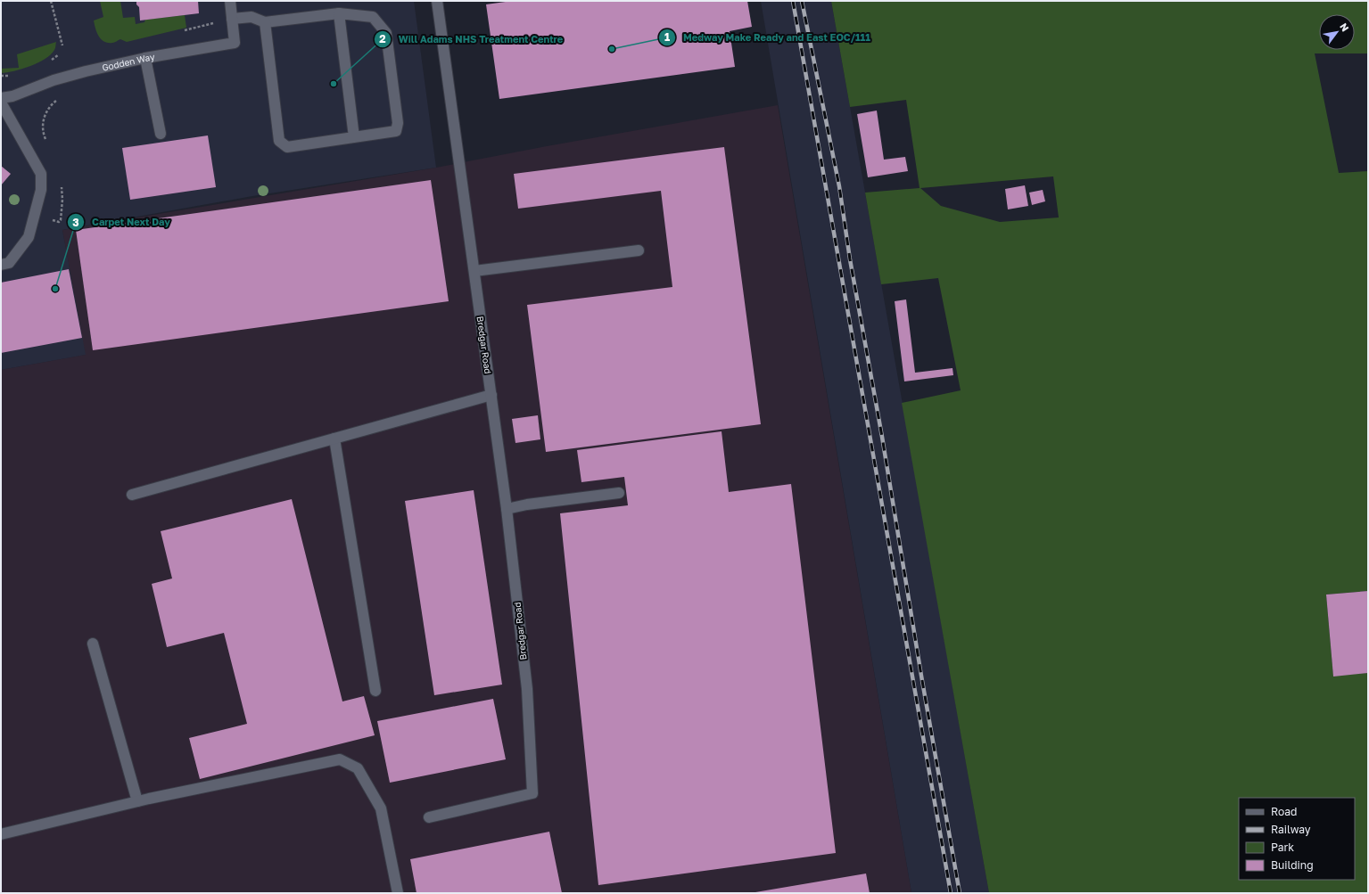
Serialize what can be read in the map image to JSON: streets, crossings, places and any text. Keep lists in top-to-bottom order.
{
  "streets": {
    "street": ["Godden Way", "Bredgar Road"]
  },
  "places": ["Medway Make Ready and East EOC/111", "Will Adams NHS Treatment Centre", "Carpet Next Day"],
  "legend": [
    "Road",
    "Railway",
    "Park",
    "Building"
  ],
  "north": "top right"
}
